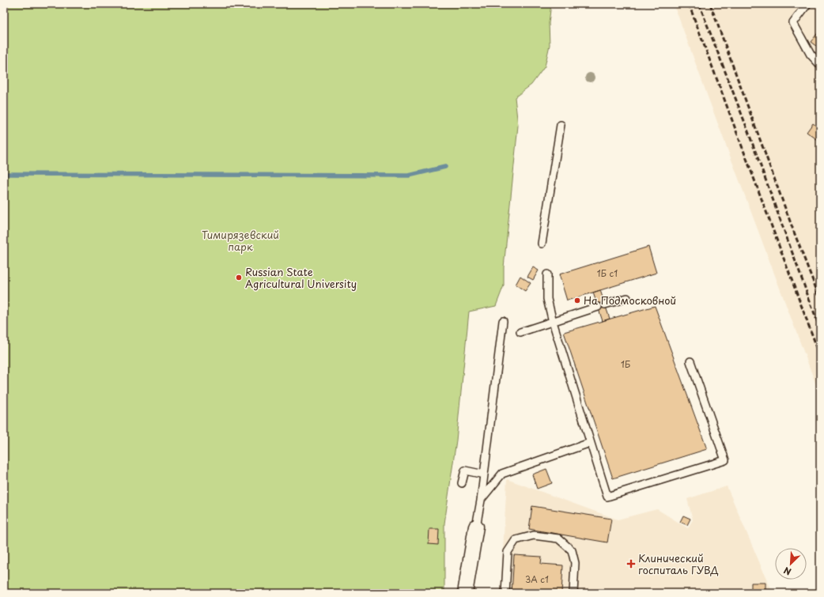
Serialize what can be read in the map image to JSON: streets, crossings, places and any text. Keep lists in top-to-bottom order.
{
  "parks": ["Тимирязевский парк"],
  "places": {
    "other": ["Russian State Agricultural University", "На Подмосковной"],
    "health": ["Клинический госпиталь ГУВД"]
  },
  "house_numbers": ["1Б с1", "1Б", "3А с1"],
  "north": "bottom left"
}
